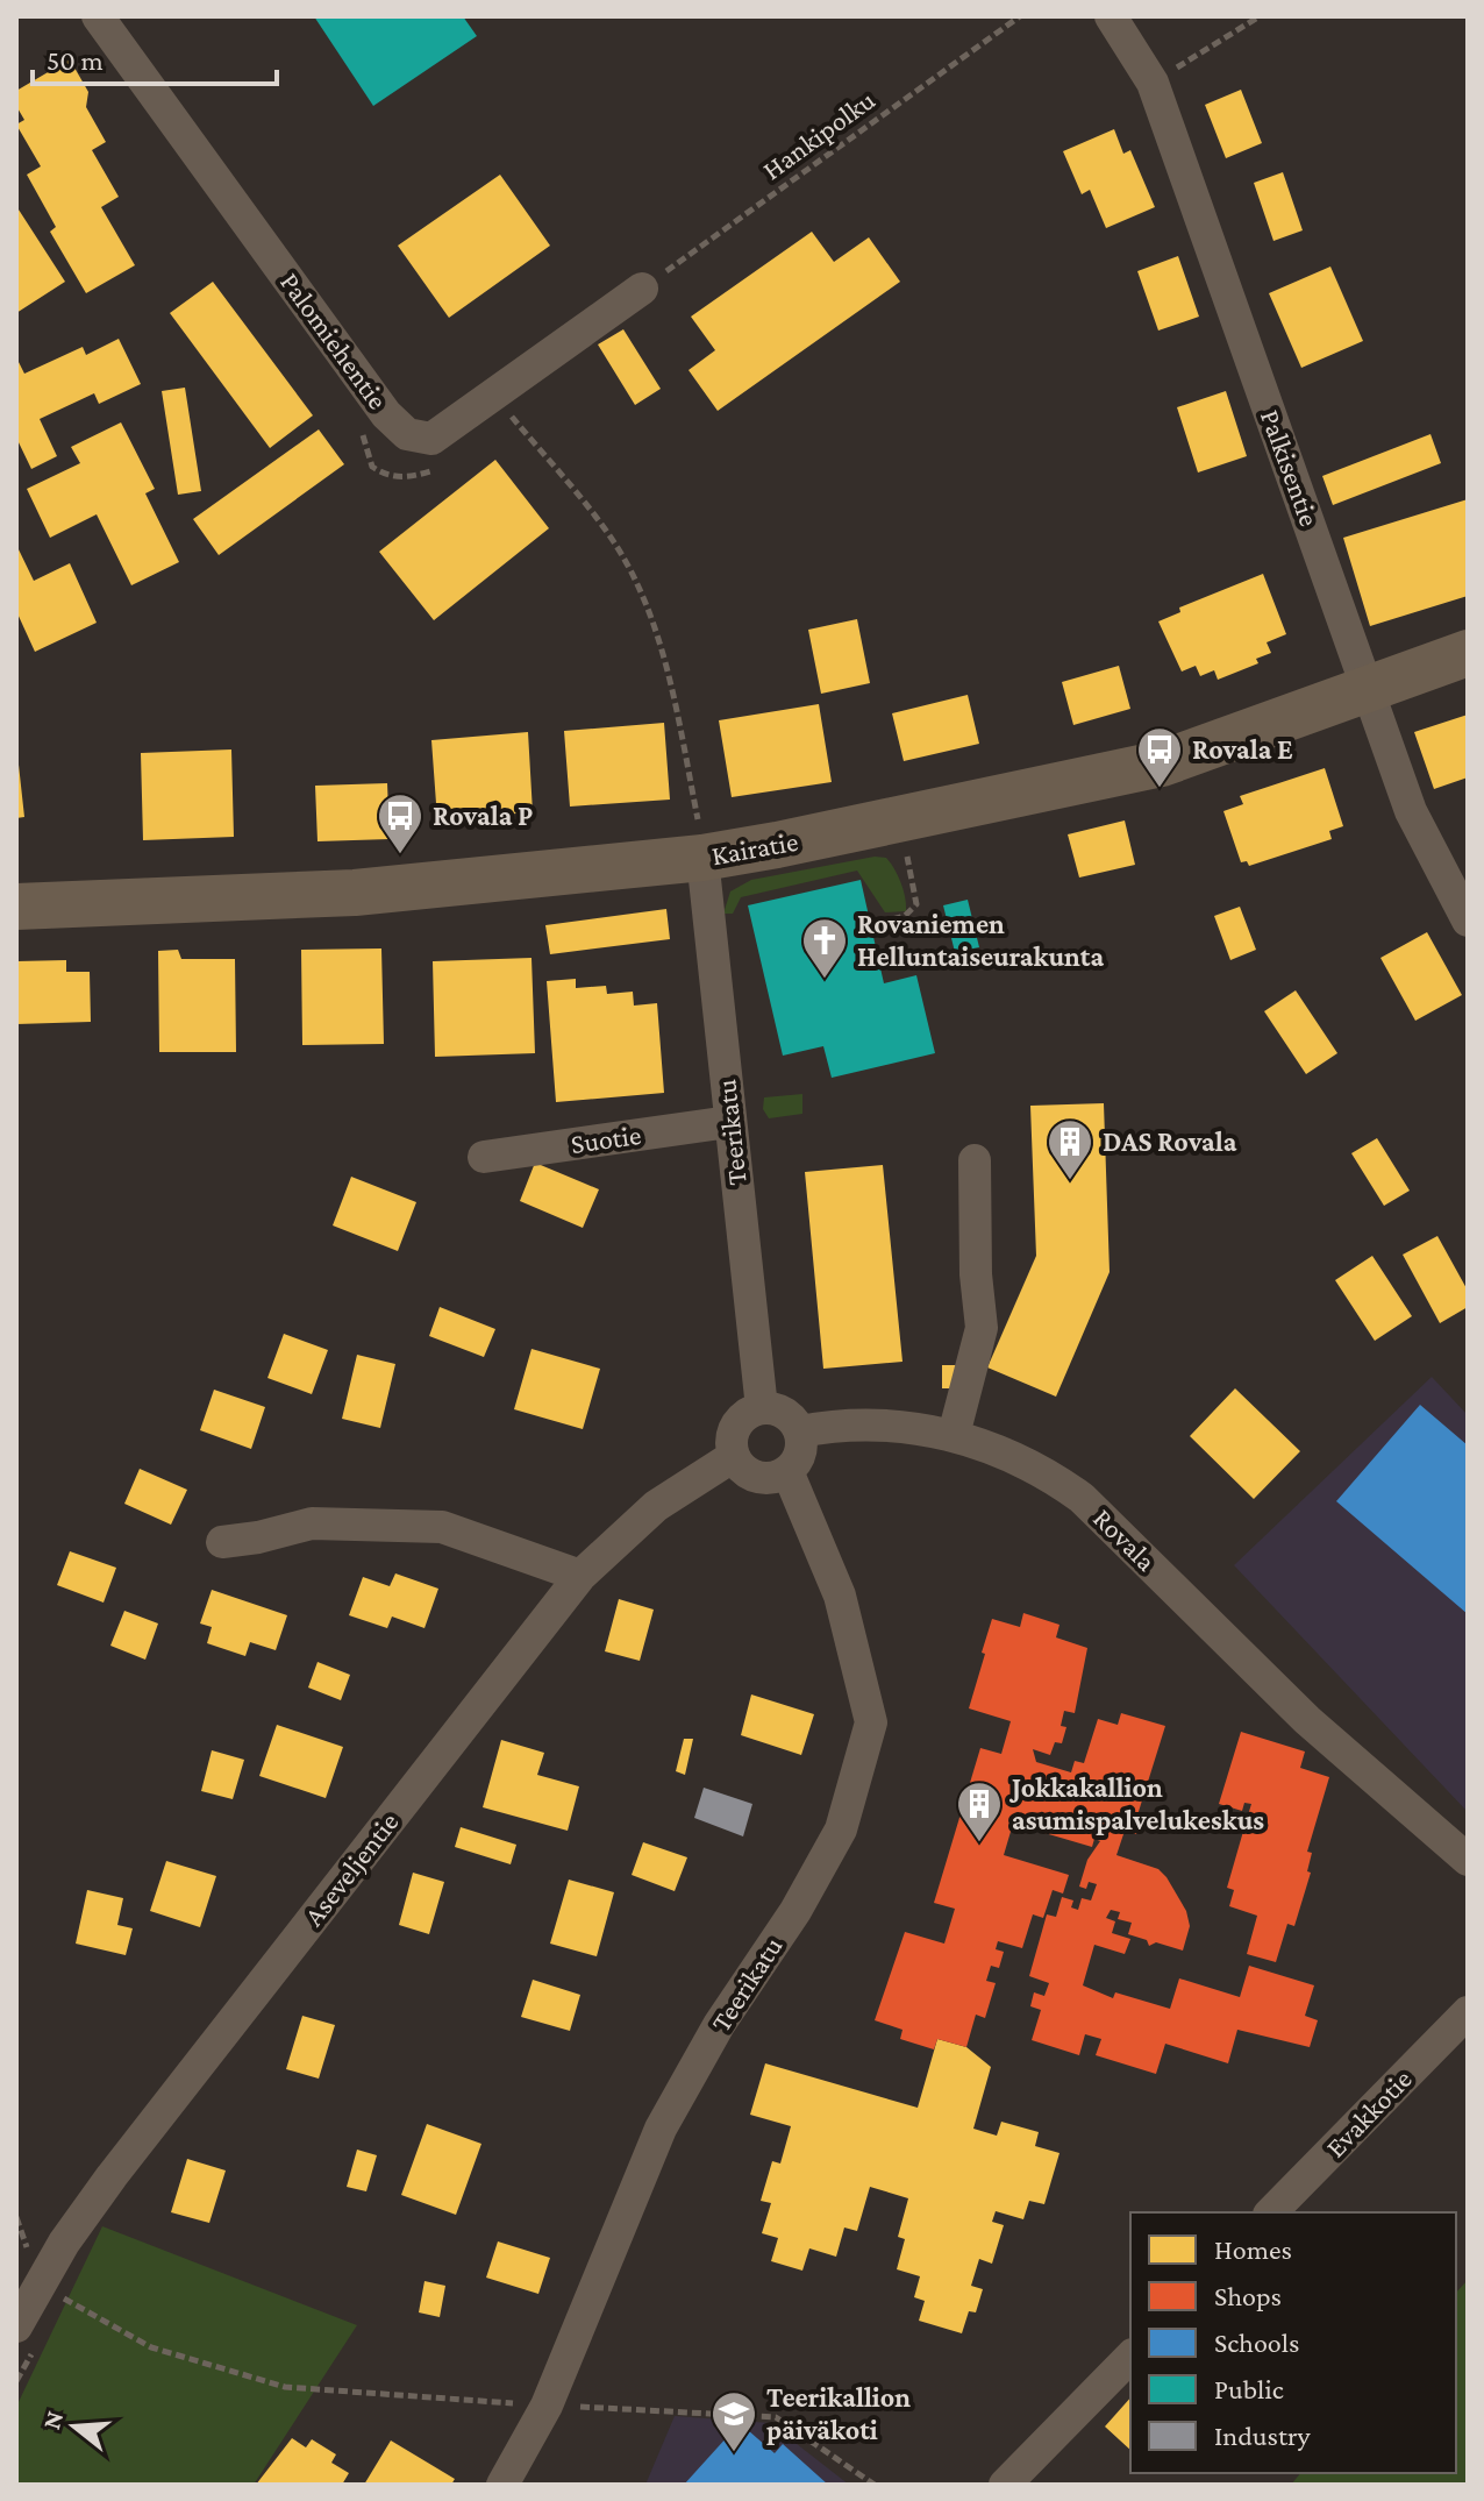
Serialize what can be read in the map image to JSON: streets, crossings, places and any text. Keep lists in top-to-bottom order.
{
  "streets": {
    "main road": ["Kairatie"],
    "street": [
      "Palomiehentie",
      "Palkisentie",
      "Teerikatu",
      "Suotie",
      "Rovala",
      "Aseveljentie",
      "Evakkotie"
    ],
    "path": ["Hankipolku"]
  },
  "crossings": [
    ["Hankipolku", "Palomiehentie"],
    ["Palkisentie", "Kairatie"],
    ["Kairatie", "Teerikatu"],
    ["Teerikatu", "Suotie"],
    ["Teerikatu", "Rovala"],
    ["Teerikatu", "Aseveljentie"],
    ["Rovala", "Aseveljentie"]
  ],
  "places": {
    "bus stop": ["Rovala E", "Rovala P"],
    "church": ["Rovaniemen Helluntaiseurakunta"],
    "building": ["DAS Rovala", "Jokkakallion asumispalvelukeskus"],
    "school or university": ["Teerikallion päiväkoti"]
  },
  "legend": [
    "Homes",
    "Shops",
    "Schools",
    "Public",
    "Industry"
  ],
  "scale_bar": "50 m",
  "north": "left"
}
